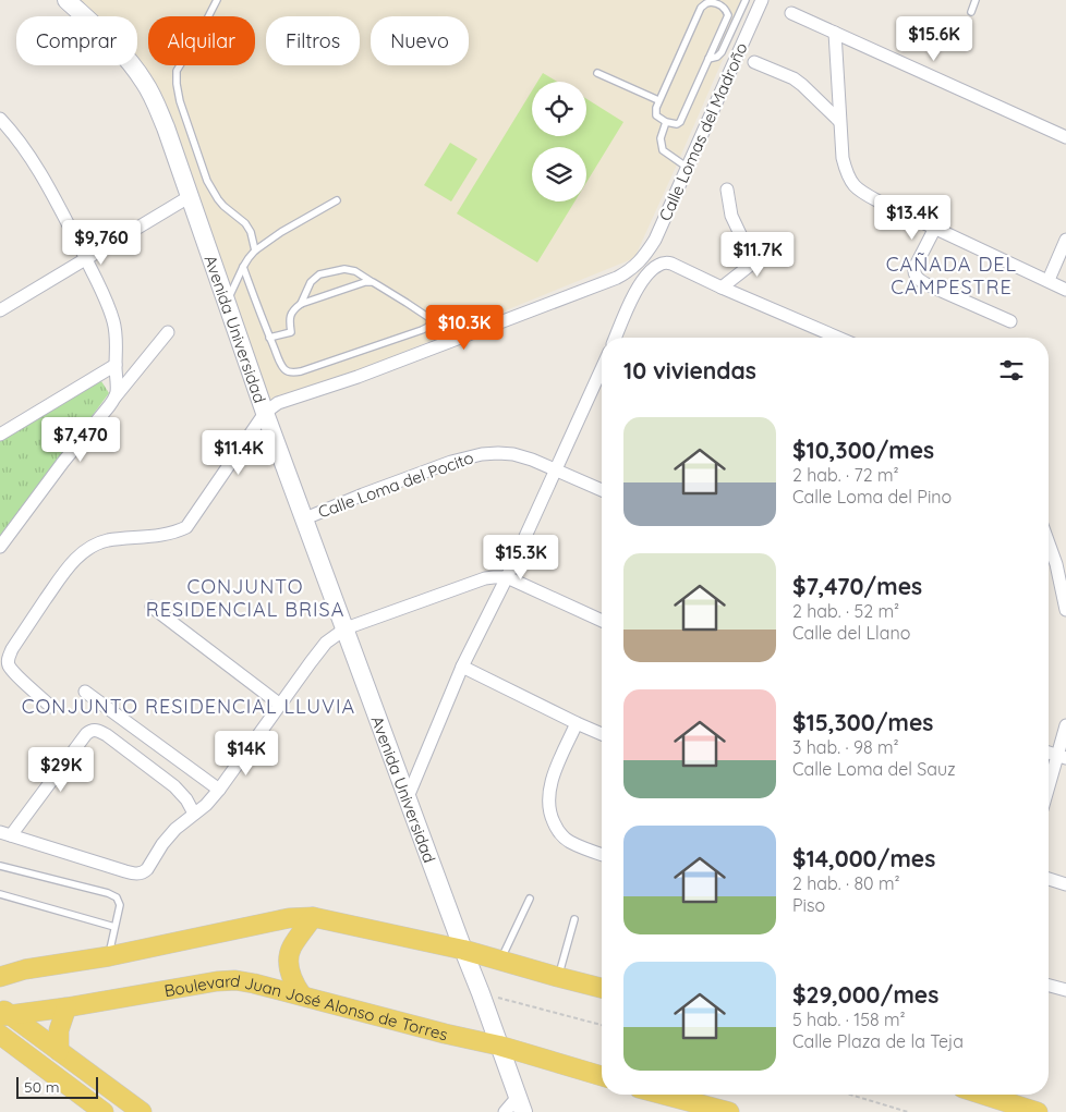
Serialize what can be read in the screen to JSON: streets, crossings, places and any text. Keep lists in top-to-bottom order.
{
  "streets": {
    "main road": ["Boulevard Juan José Alonso de Torres"],
    "street": ["Calle Lomas del Madroño", "Avenida Universidad", "Calle Loma del Pocito"]
  },
  "crossings": [
    ["Calle Lomas del Madroño", "Avenida Universidad"],
    ["Avenida Universidad", "Calle Loma del Pocito"],
    ["Avenida Universidad", "Boulevard Juan José Alonso de Torres"]
  ],
  "districts": ["CAÑADA DEL CAMPESTRE", "CONJUNTO RESIDENCIAL BRISA", "CONJUNTO RESIDENCIAL LLUVIA"],
  "scale_bar": "50 m",
  "page": {
    "price": [
      "$15.6K",
      "$13.4K",
      "$9,760",
      "$11.7K",
      "$10.3K",
      "$7,470",
      "$11.4K",
      "$15.3K",
      "$14K",
      "$29K"
    ],
    "chip": [
      "Comprar",
      "Alquilar",
      "Filtros",
      "Nuevo"
    ],
    "heading": "10 viviendas",
    "list": [
      {
        "name": "$10,300/mes",
        "note": "2 hab. · 72 m² · Calle Loma del Pino"
      },
      {
        "name": "$7,470/mes",
        "note": "2 hab. · 52 m² · Calle del Llano"
      },
      {
        "name": "$15,300/mes",
        "note": "3 hab. · 98 m² · Calle Loma del Sauz"
      },
      {
        "name": "$14,000/mes",
        "note": "2 hab. · 80 m² · Piso"
      },
      {
        "name": "$29,000/mes",
        "note": "5 hab. · 158 m² · Calle Plaza de la Teja"
      }
    ],
    "scale": "50 m"
  }
}
